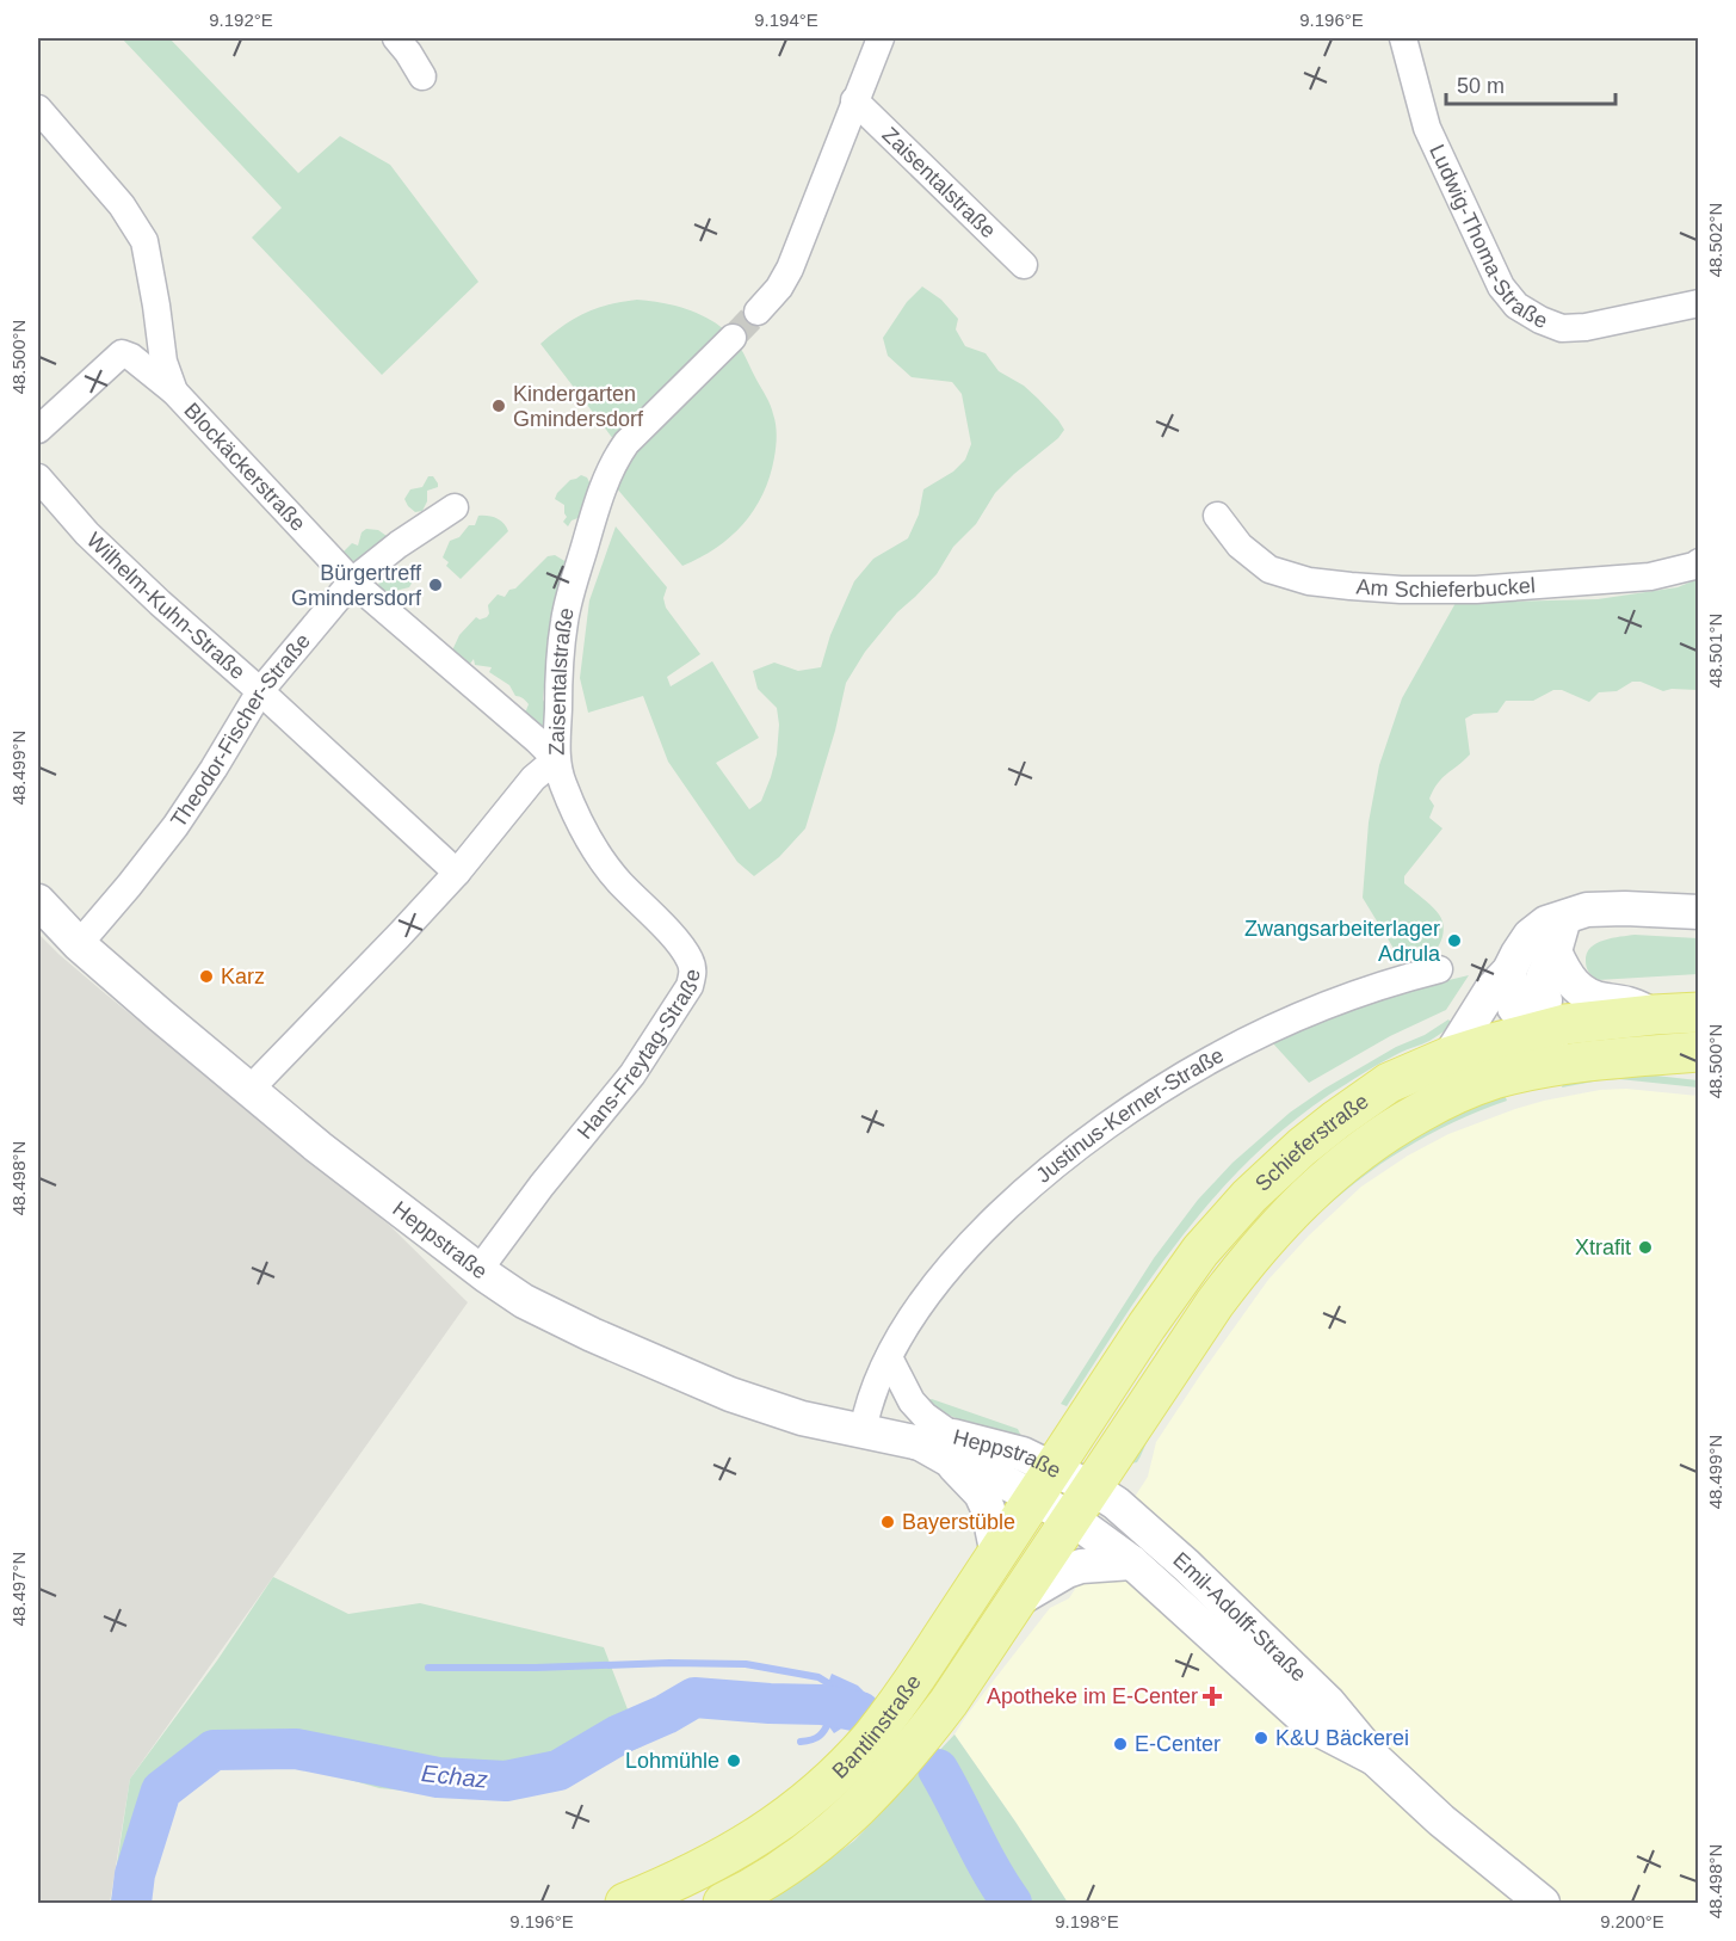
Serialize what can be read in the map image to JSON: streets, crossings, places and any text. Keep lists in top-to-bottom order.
{
  "streets": {
    "main road": ["Schieferstraße", "Bantlinstraße"],
    "street": [
      "Zaisentalstraße",
      "Ludwig-Thoma-Straße",
      "Blockäckerstraße",
      "Am Schieferbuckel",
      "Wilhelm-Kuhn-Straße",
      "Theodor-Fischer-Straße",
      "Hans-Freytag-Straße",
      "Justinus-Kerner-Straße",
      "Heppstraße",
      "Emil-Adolff-Straße"
    ]
  },
  "crossings": [
    ["Zaisentalstraße", "Blockäckerstraße"],
    ["Zaisentalstraße", "Wilhelm-Kuhn-Straße"],
    ["Zaisentalstraße", "Hans-Freytag-Straße"],
    ["Zaisentalstraße", "Heppstraße"],
    ["Blockäckerstraße", "Theodor-Fischer-Straße"],
    ["Blockäckerstraße", "Hans-Freytag-Straße"],
    ["Wilhelm-Kuhn-Straße", "Theodor-Fischer-Straße"],
    ["Theodor-Fischer-Straße", "Heppstraße"],
    ["Hans-Freytag-Straße", "Heppstraße"],
    ["Justinus-Kerner-Straße", "Heppstraße"],
    ["Schieferstraße", "Heppstraße"],
    ["Schieferstraße", "Emil-Adolff-Straße"],
    ["Schieferstraße", "Bantlinstraße"],
    ["Heppstraße", "Emil-Adolff-Straße"],
    ["Heppstraße", "Bantlinstraße"],
    ["Emil-Adolff-Straße", "Bantlinstraße"]
  ],
  "water": ["Echaz"],
  "places": {
    "other": [
      "Kindergarten Gmindersdorf",
      "Bürgertreff Gmindersdorf",
      "Zwangsarbeiterlager Adrula",
      "Karz",
      "Xtrafit",
      "Bayerstüble",
      "K&U Bäckerei",
      "E-Center",
      "Lohmühle"
    ],
    "health": ["Apotheke im E-Center"]
  },
  "scale_bar": "50 m",
  "coordinates": [
    "9.192°E",
    "9.194°E",
    "9.196°E",
    "48.502°N",
    "48.500°N",
    "48.501°N",
    "48.499°N",
    "48.498°N",
    "48.497°N",
    "9.198°E",
    "9.200°E"
  ]
}
